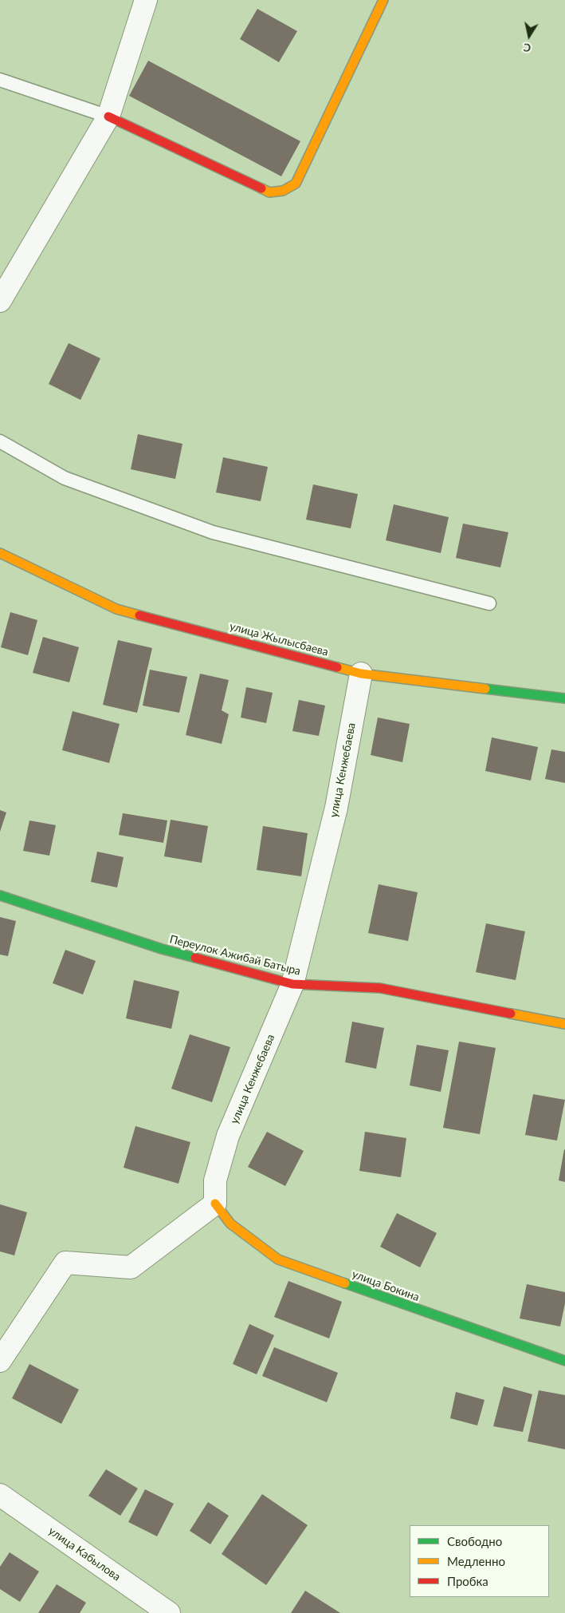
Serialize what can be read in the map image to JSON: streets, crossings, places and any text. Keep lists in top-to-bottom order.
{
  "streets": {
    "street": [
      "улица Жылысбаева",
      "улица Кенжебаева",
      "Переулок Ажибай Батыра",
      "улица Бокина",
      "улица Кабылова"
    ]
  },
  "crossings": [
    ["улица Жылысбаева", "улица Кенжебаева"],
    ["улица Кенжебаева", "Переулок Ажибай Батыра"],
    ["улица Кенжебаева", "улица Бокина"]
  ],
  "legend": ["Свободно", "Медленно", "Пробка"],
  "north": "bottom"
}
